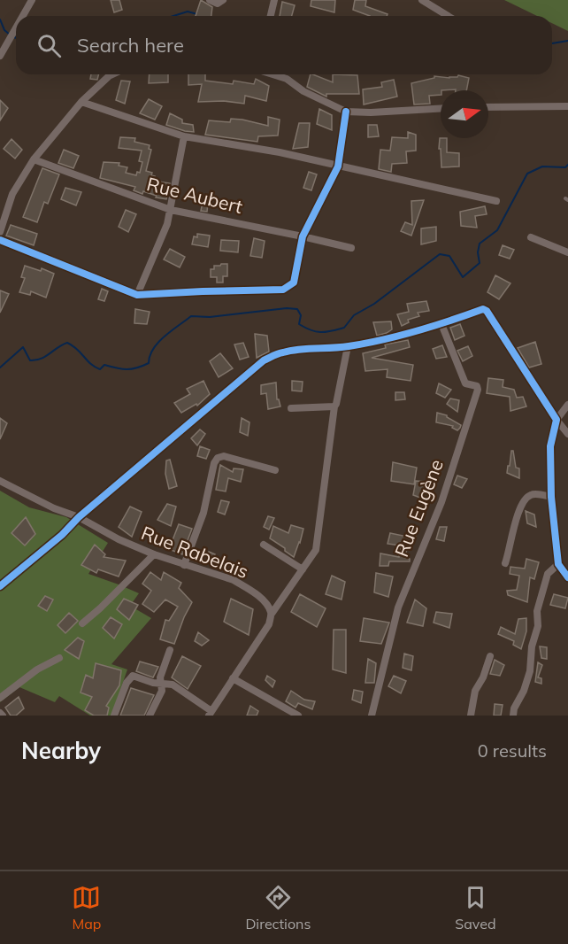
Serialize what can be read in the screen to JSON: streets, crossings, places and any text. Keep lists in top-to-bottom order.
{
  "streets": {
    "street": ["Rue Aubert", "Rue Eugène", "Rue Rabelais"]
  },
  "north": "right",
  "page": {
    "search": "Search here",
    "heading": ["Nearby", "0 results"],
    "nav": ["Map", "Directions", "Saved"]
  }
}
